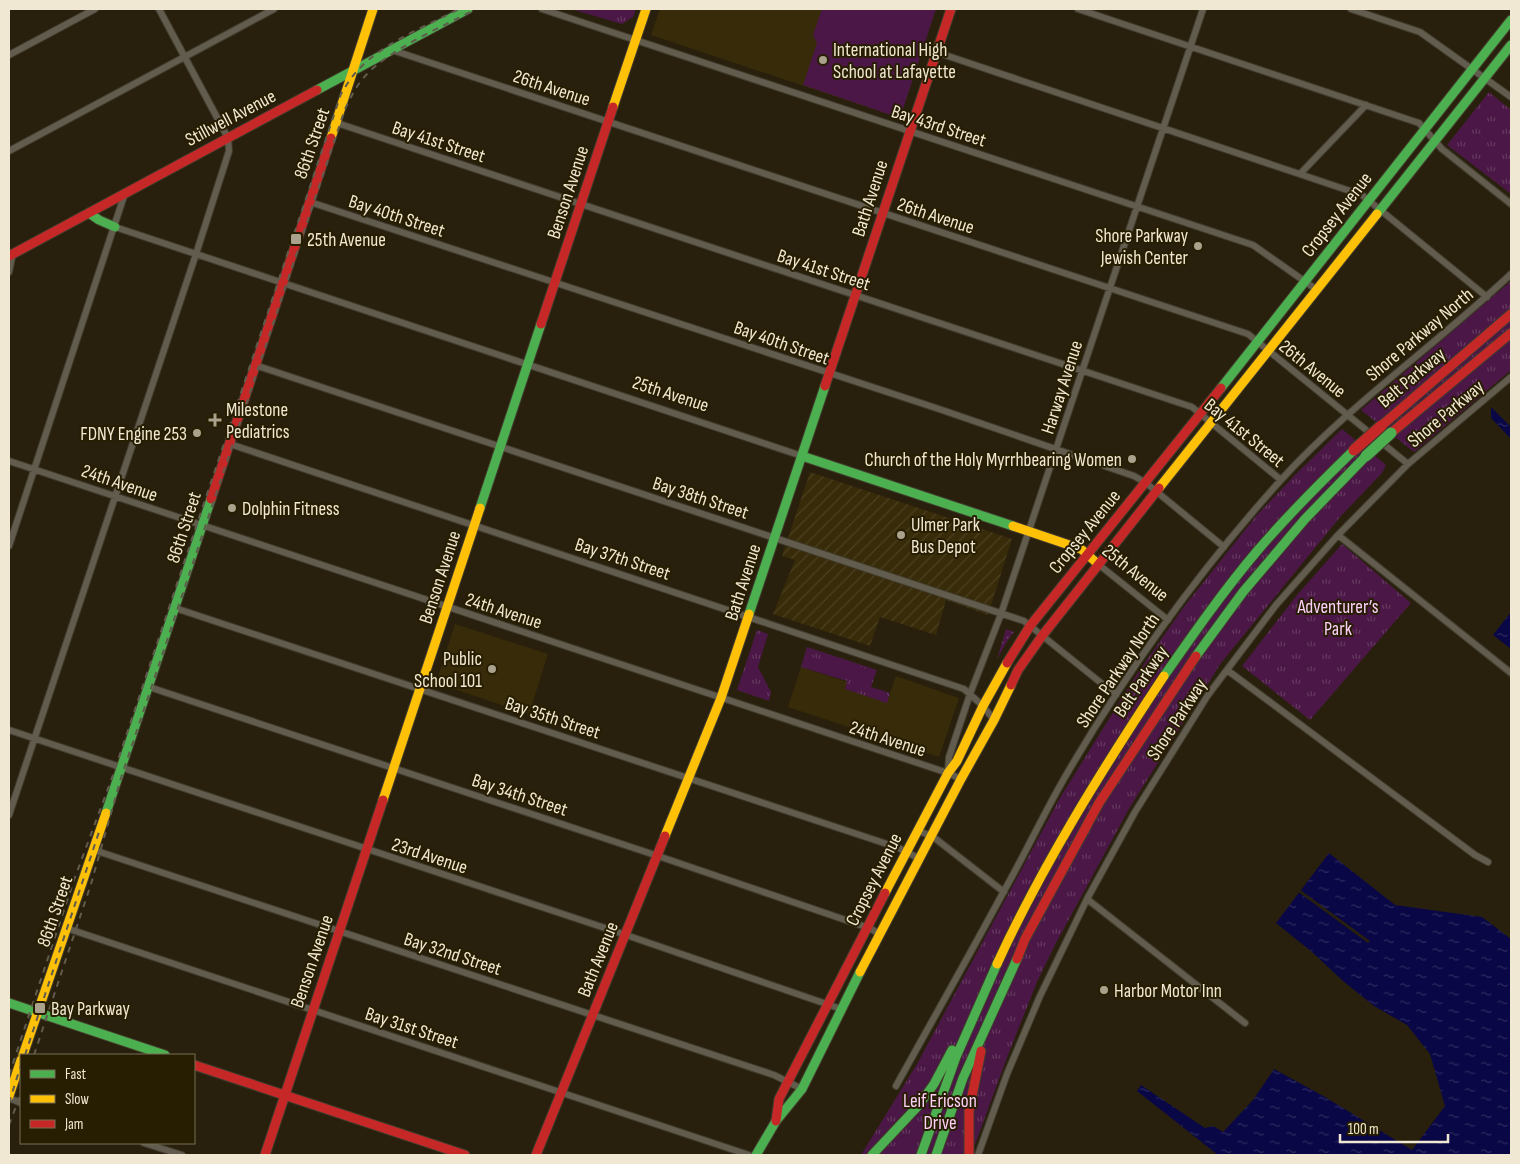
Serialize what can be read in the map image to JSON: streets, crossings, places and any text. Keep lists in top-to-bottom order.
{
  "streets": {
    "main road": [
      "Stillwell Avenue",
      "86th Street",
      "Benson Avenue",
      "Bath Avenue",
      "Cropsey Avenue",
      "Belt Parkway",
      "25th Avenue"
    ],
    "street": [
      "26th Avenue",
      "Bay 43rd Street",
      "Bay 41st Street",
      "Bay 40th Street",
      "Shore Parkway North",
      "Harway Avenue",
      "Shore Parkway",
      "24th Avenue",
      "Bay 38th Street",
      "Bay 37th Street",
      "Bay 35th Street",
      "Bay 34th Street",
      "23rd Avenue",
      "Bay 32nd Street",
      "Bay 31st Street"
    ]
  },
  "crossings": [
    ["26th Avenue", "Stillwell Avenue"],
    ["26th Avenue", "Benson Avenue"],
    ["26th Avenue", "Bath Avenue"],
    ["26th Avenue", "Cropsey Avenue"],
    ["26th Avenue", "Shore Parkway North"],
    ["26th Avenue", "Harway Avenue"],
    ["26th Avenue", "Shore Parkway"],
    ["Stillwell Avenue", "86th Street"],
    ["Stillwell Avenue", "25th Avenue"],
    ["Bay 43rd Street", "Benson Avenue"],
    ["Bay 43rd Street", "Bath Avenue"],
    ["Bay 43rd Street", "Cropsey Avenue"],
    ["Bay 43rd Street", "Harway Avenue"],
    ["Bay 41st Street", "86th Street"],
    ["Bay 41st Street", "Benson Avenue"],
    ["Bay 41st Street", "Bath Avenue"],
    ["Bay 41st Street", "Cropsey Avenue"],
    ["Bay 41st Street", "Shore Parkway North"],
    ["Bay 41st Street", "Harway Avenue"],
    ["86th Street", "Bay 40th Street"],
    ["86th Street", "25th Avenue"],
    ["86th Street", "24th Avenue"],
    ["86th Street", "Bay 38th Street"],
    ["86th Street", "Bay 37th Street"],
    ["86th Street", "Bay 35th Street"],
    ["86th Street", "Bay 34th Street"],
    ["86th Street", "23rd Avenue"],
    ["86th Street", "Bay 32nd Street"],
    ["86th Street", "Bay 31st Street"],
    ["Benson Avenue", "Bay 40th Street"],
    ["Benson Avenue", "25th Avenue"],
    ["Benson Avenue", "24th Avenue"],
    ["Benson Avenue", "Bay 38th Street"],
    ["Benson Avenue", "Bay 37th Street"],
    ["Benson Avenue", "Bay 35th Street"],
    ["Benson Avenue", "Bay 34th Street"],
    ["Benson Avenue", "23rd Avenue"],
    ["Benson Avenue", "Bay 32nd Street"],
    ["Benson Avenue", "Bay 31st Street"],
    ["Bath Avenue", "Bay 40th Street"],
    ["Bath Avenue", "25th Avenue"],
    ["Bath Avenue", "24th Avenue"],
    ["Bath Avenue", "Bay 38th Street"],
    ["Bath Avenue", "Bay 37th Street"],
    ["Bath Avenue", "Bay 35th Street"],
    ["Bath Avenue", "Bay 34th Street"],
    ["Bath Avenue", "23rd Avenue"],
    ["Bath Avenue", "Bay 32nd Street"],
    ["Bath Avenue", "Bay 31st Street"],
    ["Cropsey Avenue", "Bay 40th Street"],
    ["Cropsey Avenue", "Harway Avenue"],
    ["Cropsey Avenue", "25th Avenue"],
    ["Cropsey Avenue", "24th Avenue"],
    ["Cropsey Avenue", "Bay 38th Street"],
    ["Cropsey Avenue", "Bay 37th Street"],
    ["Cropsey Avenue", "Bay 35th Street"],
    ["Cropsey Avenue", "Bay 34th Street"],
    ["Cropsey Avenue", "23rd Avenue"],
    ["Cropsey Avenue", "Bay 32nd Street"],
    ["Bay 40th Street", "Shore Parkway North"],
    ["Bay 40th Street", "Harway Avenue"],
    ["Shore Parkway North", "25th Avenue"],
    ["Shore Parkway North", "Bay 38th Street"],
    ["Harway Avenue", "25th Avenue"],
    ["Harway Avenue", "24th Avenue"],
    ["Harway Avenue", "Bay 38th Street"],
    ["Harway Avenue", "Bay 37th Street"]
  ],
  "parks": ["Adventurer’s Park", "Leif Ericson Drive"],
  "places": {
    "other": [
      "International High School at Lafayette",
      "Shore Parkway Jewish Center",
      "FDNY Engine 253",
      "Church of the Holy Myrrhbearing Women",
      "Dolphin Fitness",
      "Ulmer Park Bus Depot",
      "Public School 101",
      "Harbor Motor Inn"
    ],
    "transit": ["25th Avenue", "Bay Parkway"],
    "health": ["Milestone Pediatrics"]
  },
  "legend": ["Fast", "Slow", "Jam"],
  "scale_bar": "100 m"
}
